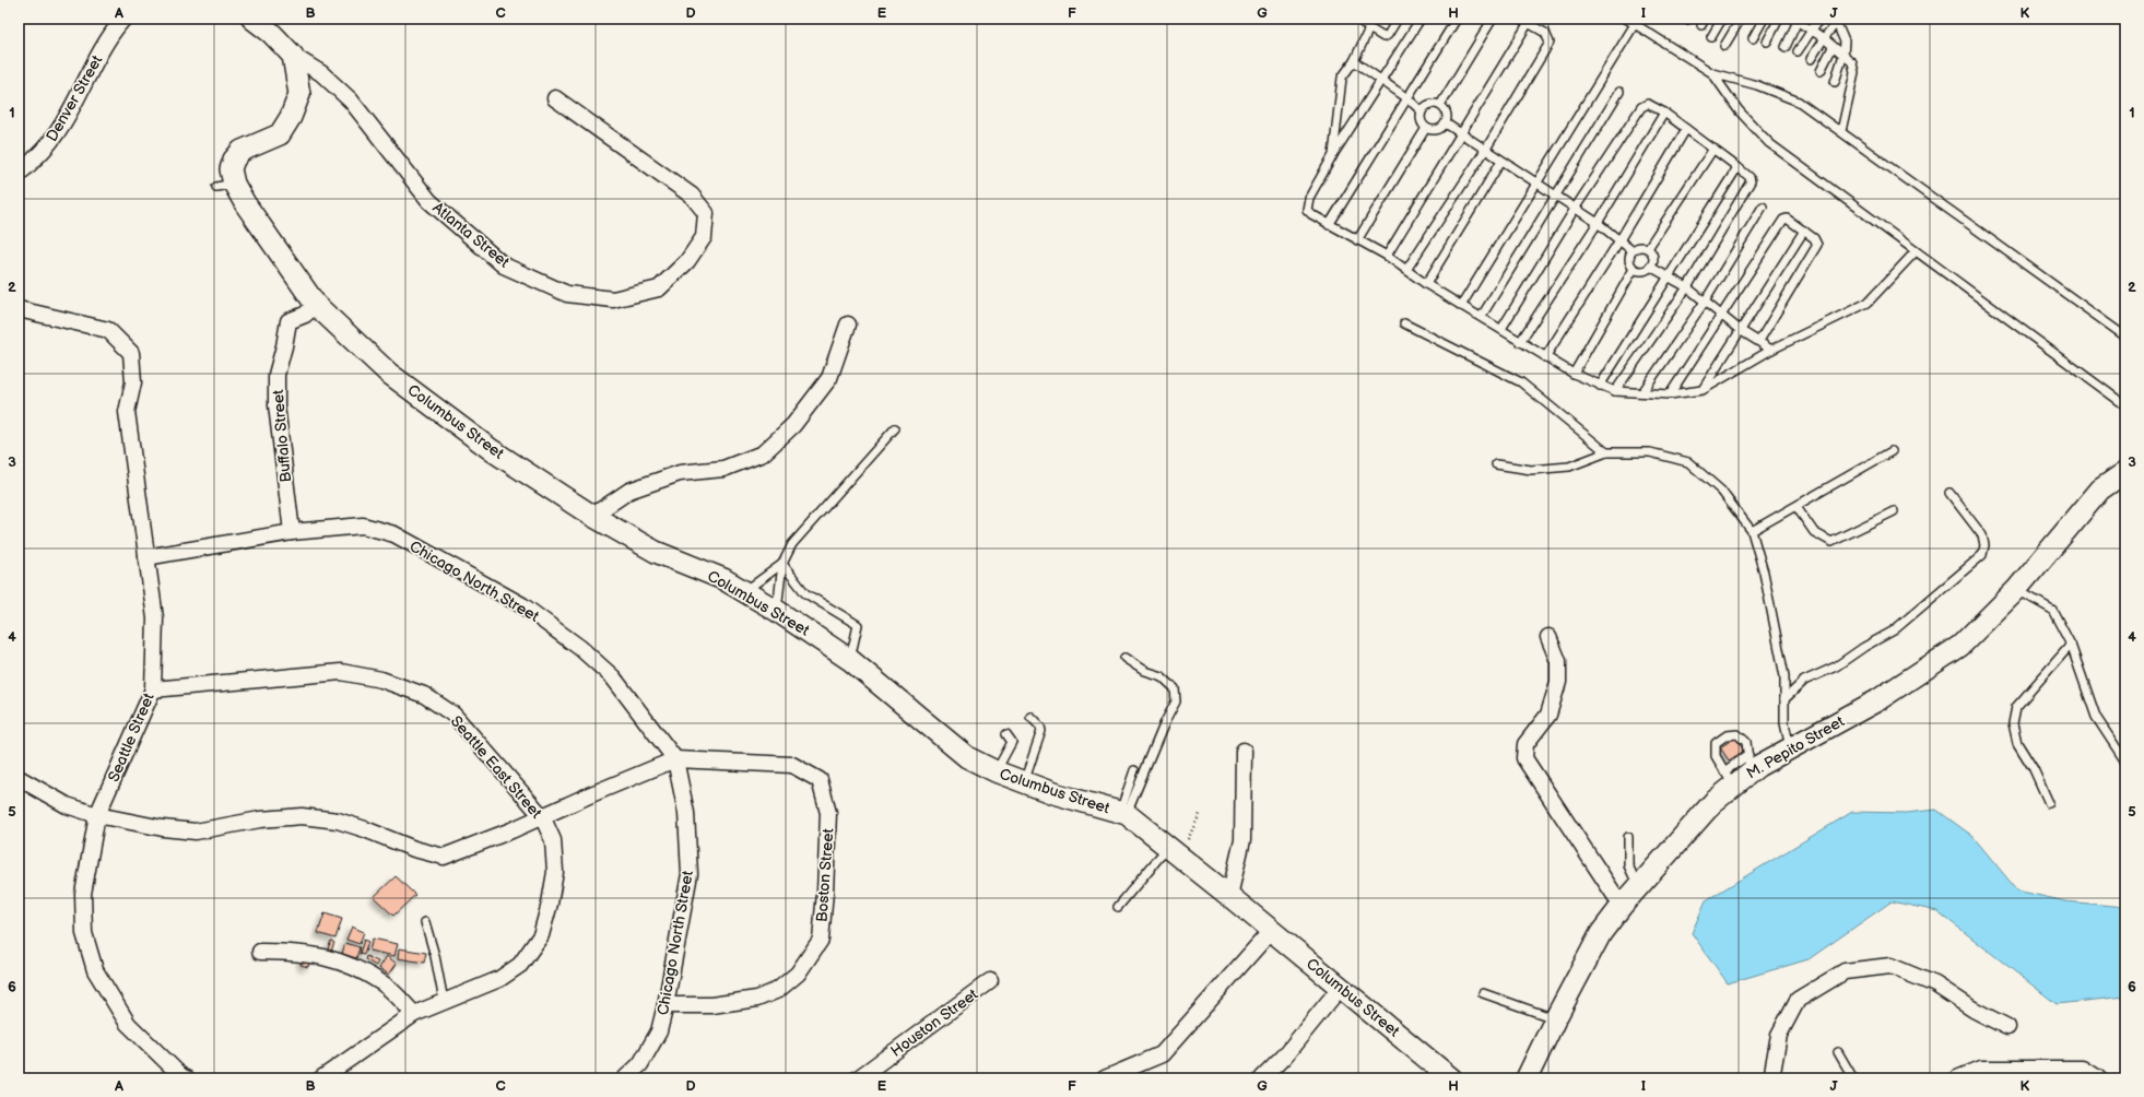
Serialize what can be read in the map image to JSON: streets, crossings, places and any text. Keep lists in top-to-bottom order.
{
  "streets": {
    "street": [
      "Denver Street",
      "Atlanta Street",
      "Columbus Street",
      "Buffalo Street",
      "Chicago North Street",
      "Seattle Street",
      "M. Pepito Street",
      "Seattle East Street",
      "Boston Street",
      "Houston Street"
    ]
  },
  "crossings": [
    ["Atlanta Street", "Columbus Street"],
    ["Columbus Street", "Buffalo Street"],
    ["Buffalo Street", "Chicago North Street"],
    ["Chicago North Street", "Seattle Street"],
    ["Chicago North Street", "Boston Street"],
    ["Seattle Street", "Seattle East Street"]
  ],
  "grid": {
    "columns": [
      "A",
      "B",
      "C",
      "D",
      "E",
      "F",
      "G",
      "H",
      "I",
      "J",
      "K"
    ],
    "rows": [
      "1",
      "2",
      "3",
      "4",
      "5",
      "6"
    ]
  }
}
